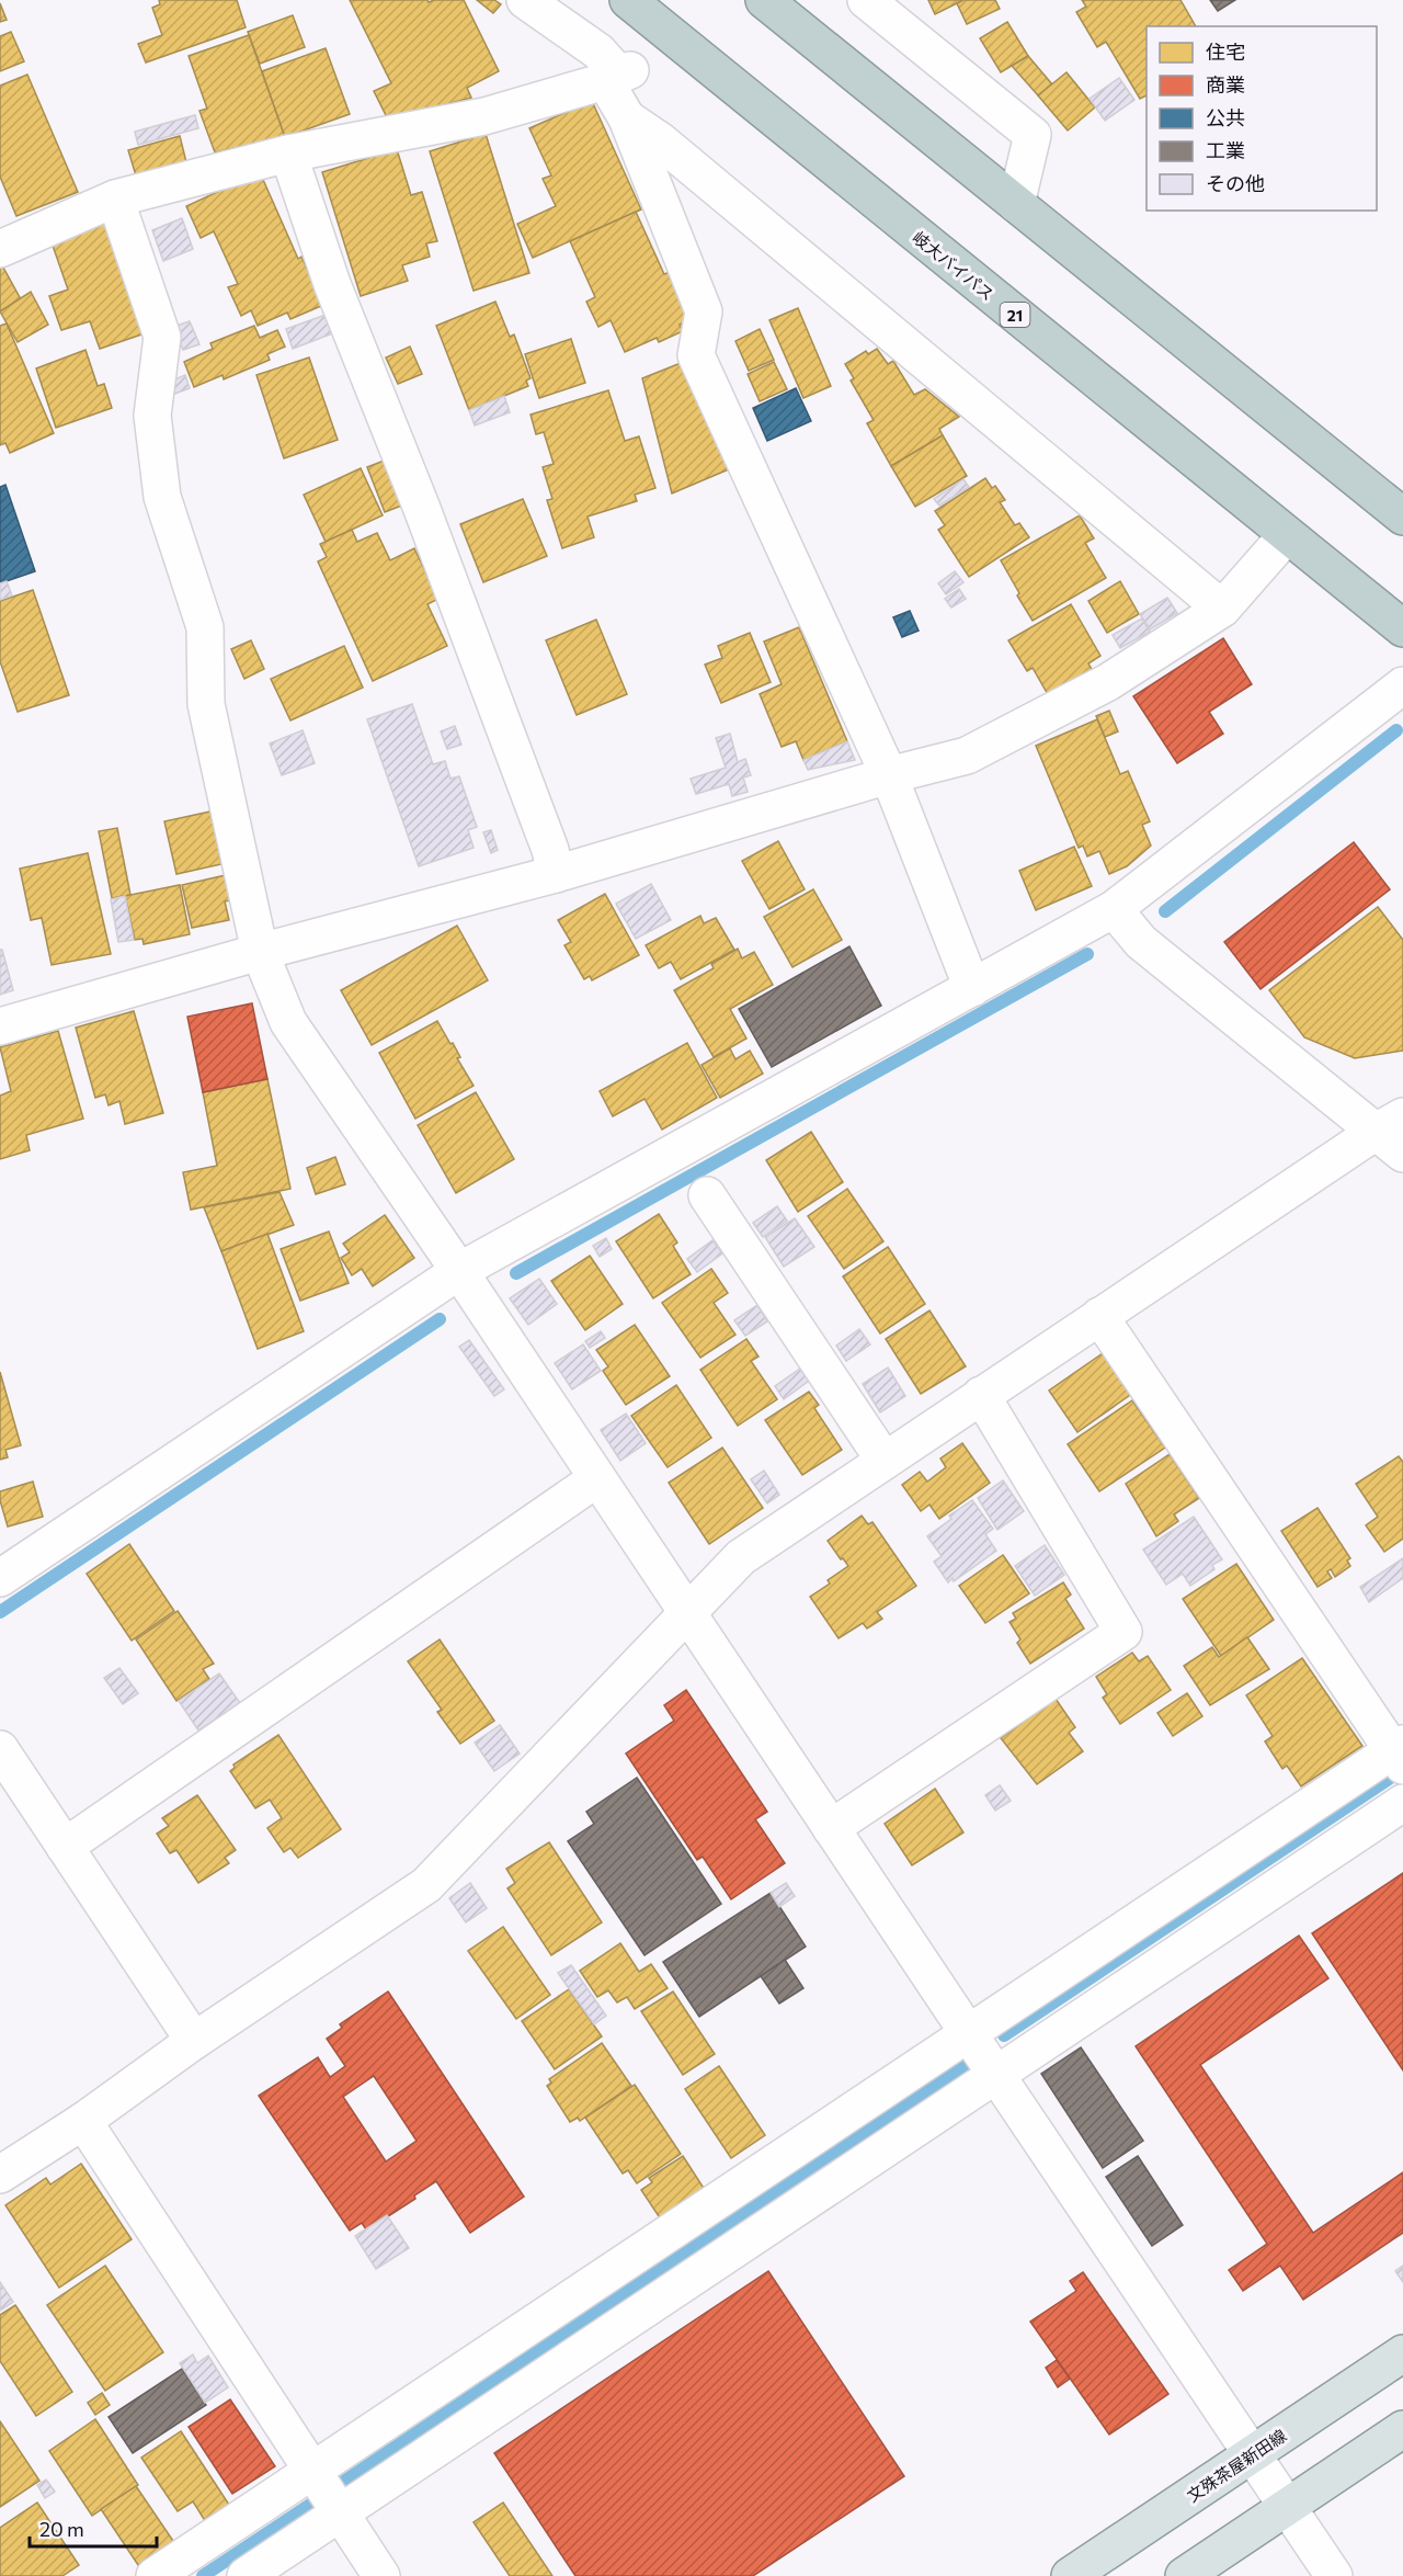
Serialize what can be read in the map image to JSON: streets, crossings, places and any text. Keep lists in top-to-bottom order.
{
  "streets": {
    "highway": ["岐大バイパス", "21"],
    "main road": ["文殊茶屋新田線"]
  },
  "legend": [
    "住宅",
    "商業",
    "公共",
    "工業",
    "その他"
  ],
  "scale_bar": "20 m"
}
